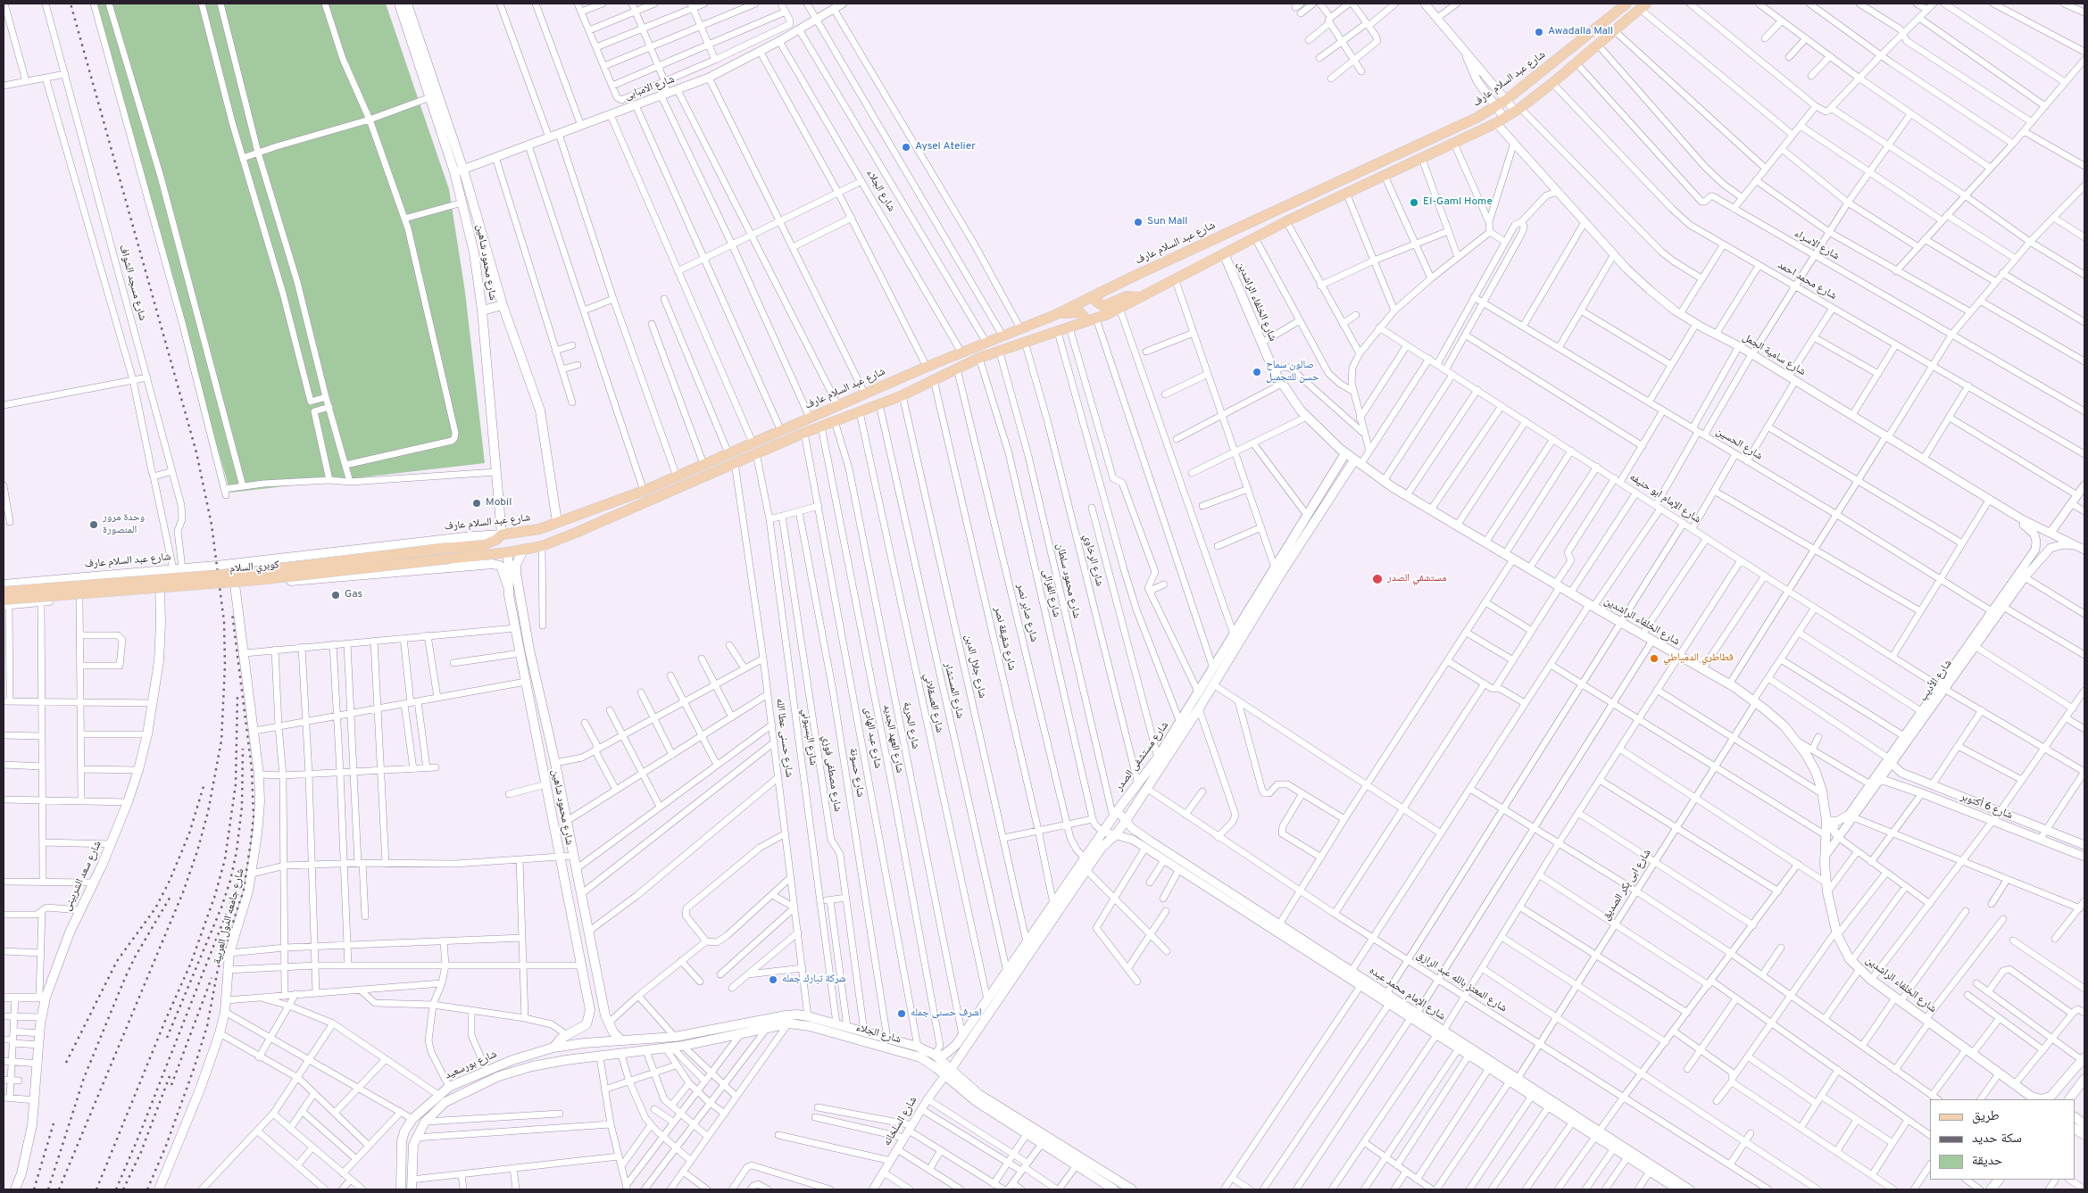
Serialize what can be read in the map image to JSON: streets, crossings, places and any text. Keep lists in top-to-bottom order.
{
  "streets": {
    "main road": [
      "شارع عبد السلام عارف",
      "شارع الجلاء",
      "شارع محمود شاهين",
      "شارع الخلفاء الراشدين",
      "كوبري السلام",
      "شارع مستشفى الصدر",
      "شارع سعد الشربينى",
      "شارع جامعه الدول العربية",
      "شارع بورسعيد"
    ],
    "street": [
      "شارع الامبابى",
      "شارع الاسراء",
      "شارع محمد احمد",
      "شارع مسجد الشواف",
      "شارع سامية الجمل",
      "شارع الحسين",
      "شارع الإمام ابو حنيفه",
      "شارع الرخاوي",
      "شارع محمود سلطان",
      "شارع الغزالى",
      "شارع صابر نصر",
      "شارع شفيقة نصر",
      "شارع جلال الدين",
      "شارع الأديب",
      "شارع المستشار",
      "شارع العسقلاني",
      "شارع الحرية",
      "شارع البسيوني",
      "شارع حسنى عطا الله",
      "شارع عبد الهادى",
      "شارع العهد الجديد",
      "شارع حسونة",
      "شارع مصطفى فوزي",
      "شارع 6 أكتوبر",
      "شارع ابى بكر الصديق",
      "شارع المعتز بالله عبد الرازق",
      "شارع الإمام محمد عبده",
      "شارع السلخانه"
    ]
  },
  "crossings": [
    ["شارع عبد السلام عارف", "شارع الجلاء"],
    ["شارع عبد السلام عارف", "شارع محمود شاهين"],
    ["شارع عبد السلام عارف", "شارع مسجد الشواف"],
    ["شارع عبد السلام عارف", "شارع سامية الجمل"],
    ["شارع عبد السلام عارف", "كوبري السلام"],
    ["شارع عبد السلام عارف", "شارع سعد الشربينى"],
    ["شارع الامبابى", "شارع الجلاء"],
    ["شارع الامبابى", "شارع محمود شاهين"],
    ["شارع الجلاء", "شارع محمود شاهين"],
    ["شارع الجلاء", "شارع البسيوني"],
    ["شارع الجلاء", "شارع حسنى عطا الله"],
    ["شارع الجلاء", "شارع عبد الهادى"],
    ["شارع الجلاء", "شارع العهد الجديد"],
    ["شارع الجلاء", "شارع مستشفى الصدر"],
    ["شارع الجلاء", "شارع حسونة"],
    ["شارع الجلاء", "شارع مصطفى فوزي"],
    ["شارع الجلاء", "شارع بورسعيد"],
    ["شارع الجلاء", "شارع السلخانه"],
    ["شارع محمود شاهين", "كوبري السلام"],
    ["شارع محمود شاهين", "شارع بورسعيد"],
    ["شارع الخلفاء الراشدين", "شارع الأديب"],
    ["شارع الخلفاء الراشدين", "شارع مستشفى الصدر"],
    ["شارع الخلفاء الراشدين", "شارع ابى بكر الصديق"],
    ["شارع سامية الجمل", "شارع الأديب"],
    ["شارع الحسين", "شارع الأديب"],
    ["شارع الإمام ابو حنيفه", "شارع الأديب"],
    ["شارع الإمام ابو حنيفه", "شارع ابى بكر الصديق"],
    ["شارع الرخاوي", "شارع مستشفى الصدر"],
    ["شارع الرخاوي", "شارع المعتز بالله عبد الرازق"],
    ["شارع محمود سلطان", "شارع مستشفى الصدر"],
    ["شارع محمود سلطان", "شارع الإمام محمد عبده"],
    ["شارع الغزالى", "شارع مستشفى الصدر"],
    ["شارع الغزالى", "شارع الإمام محمد عبده"],
    ["شارع صابر نصر", "شارع مستشفى الصدر"],
    ["شارع شفيقة نصر", "شارع مستشفى الصدر"],
    ["شارع جلال الدين", "شارع مستشفى الصدر"],
    ["شارع الأديب", "شارع 6 أكتوبر"],
    ["شارع المستشار", "شارع مستشفى الصدر"],
    ["شارع العسقلاني", "شارع مستشفى الصدر"],
    ["شارع الحرية", "شارع مستشفى الصدر"],
    ["شارع العهد الجديد", "شارع مستشفى الصدر"],
    ["شارع مستشفى الصدر", "شارع المعتز بالله عبد الرازق"],
    ["شارع مستشفى الصدر", "شارع الإمام محمد عبده"],
    ["شارع مستشفى الصدر", "شارع السلخانه"],
    ["شارع ابى بكر الصديق", "شارع المعتز بالله عبد الرازق"],
    ["شارع ابى بكر الصديق", "شارع الإمام محمد عبده"]
  ],
  "places": [
    "Awadalla Mall",
    "Aysel Atelier",
    "El-Gaml Home",
    "Sun Mall",
    "صالون سماح حسن للتجميل",
    "Mobil",
    "وحدة مرور المنصورة",
    "مستشفي الصدر",
    "Gas",
    "فطاطري الدمياطي",
    "شركة تبارك جمله",
    "اشرف حسنى جمله"
  ],
  "legend": ["طريق", "سكة حديد", "حديقة"]
}
